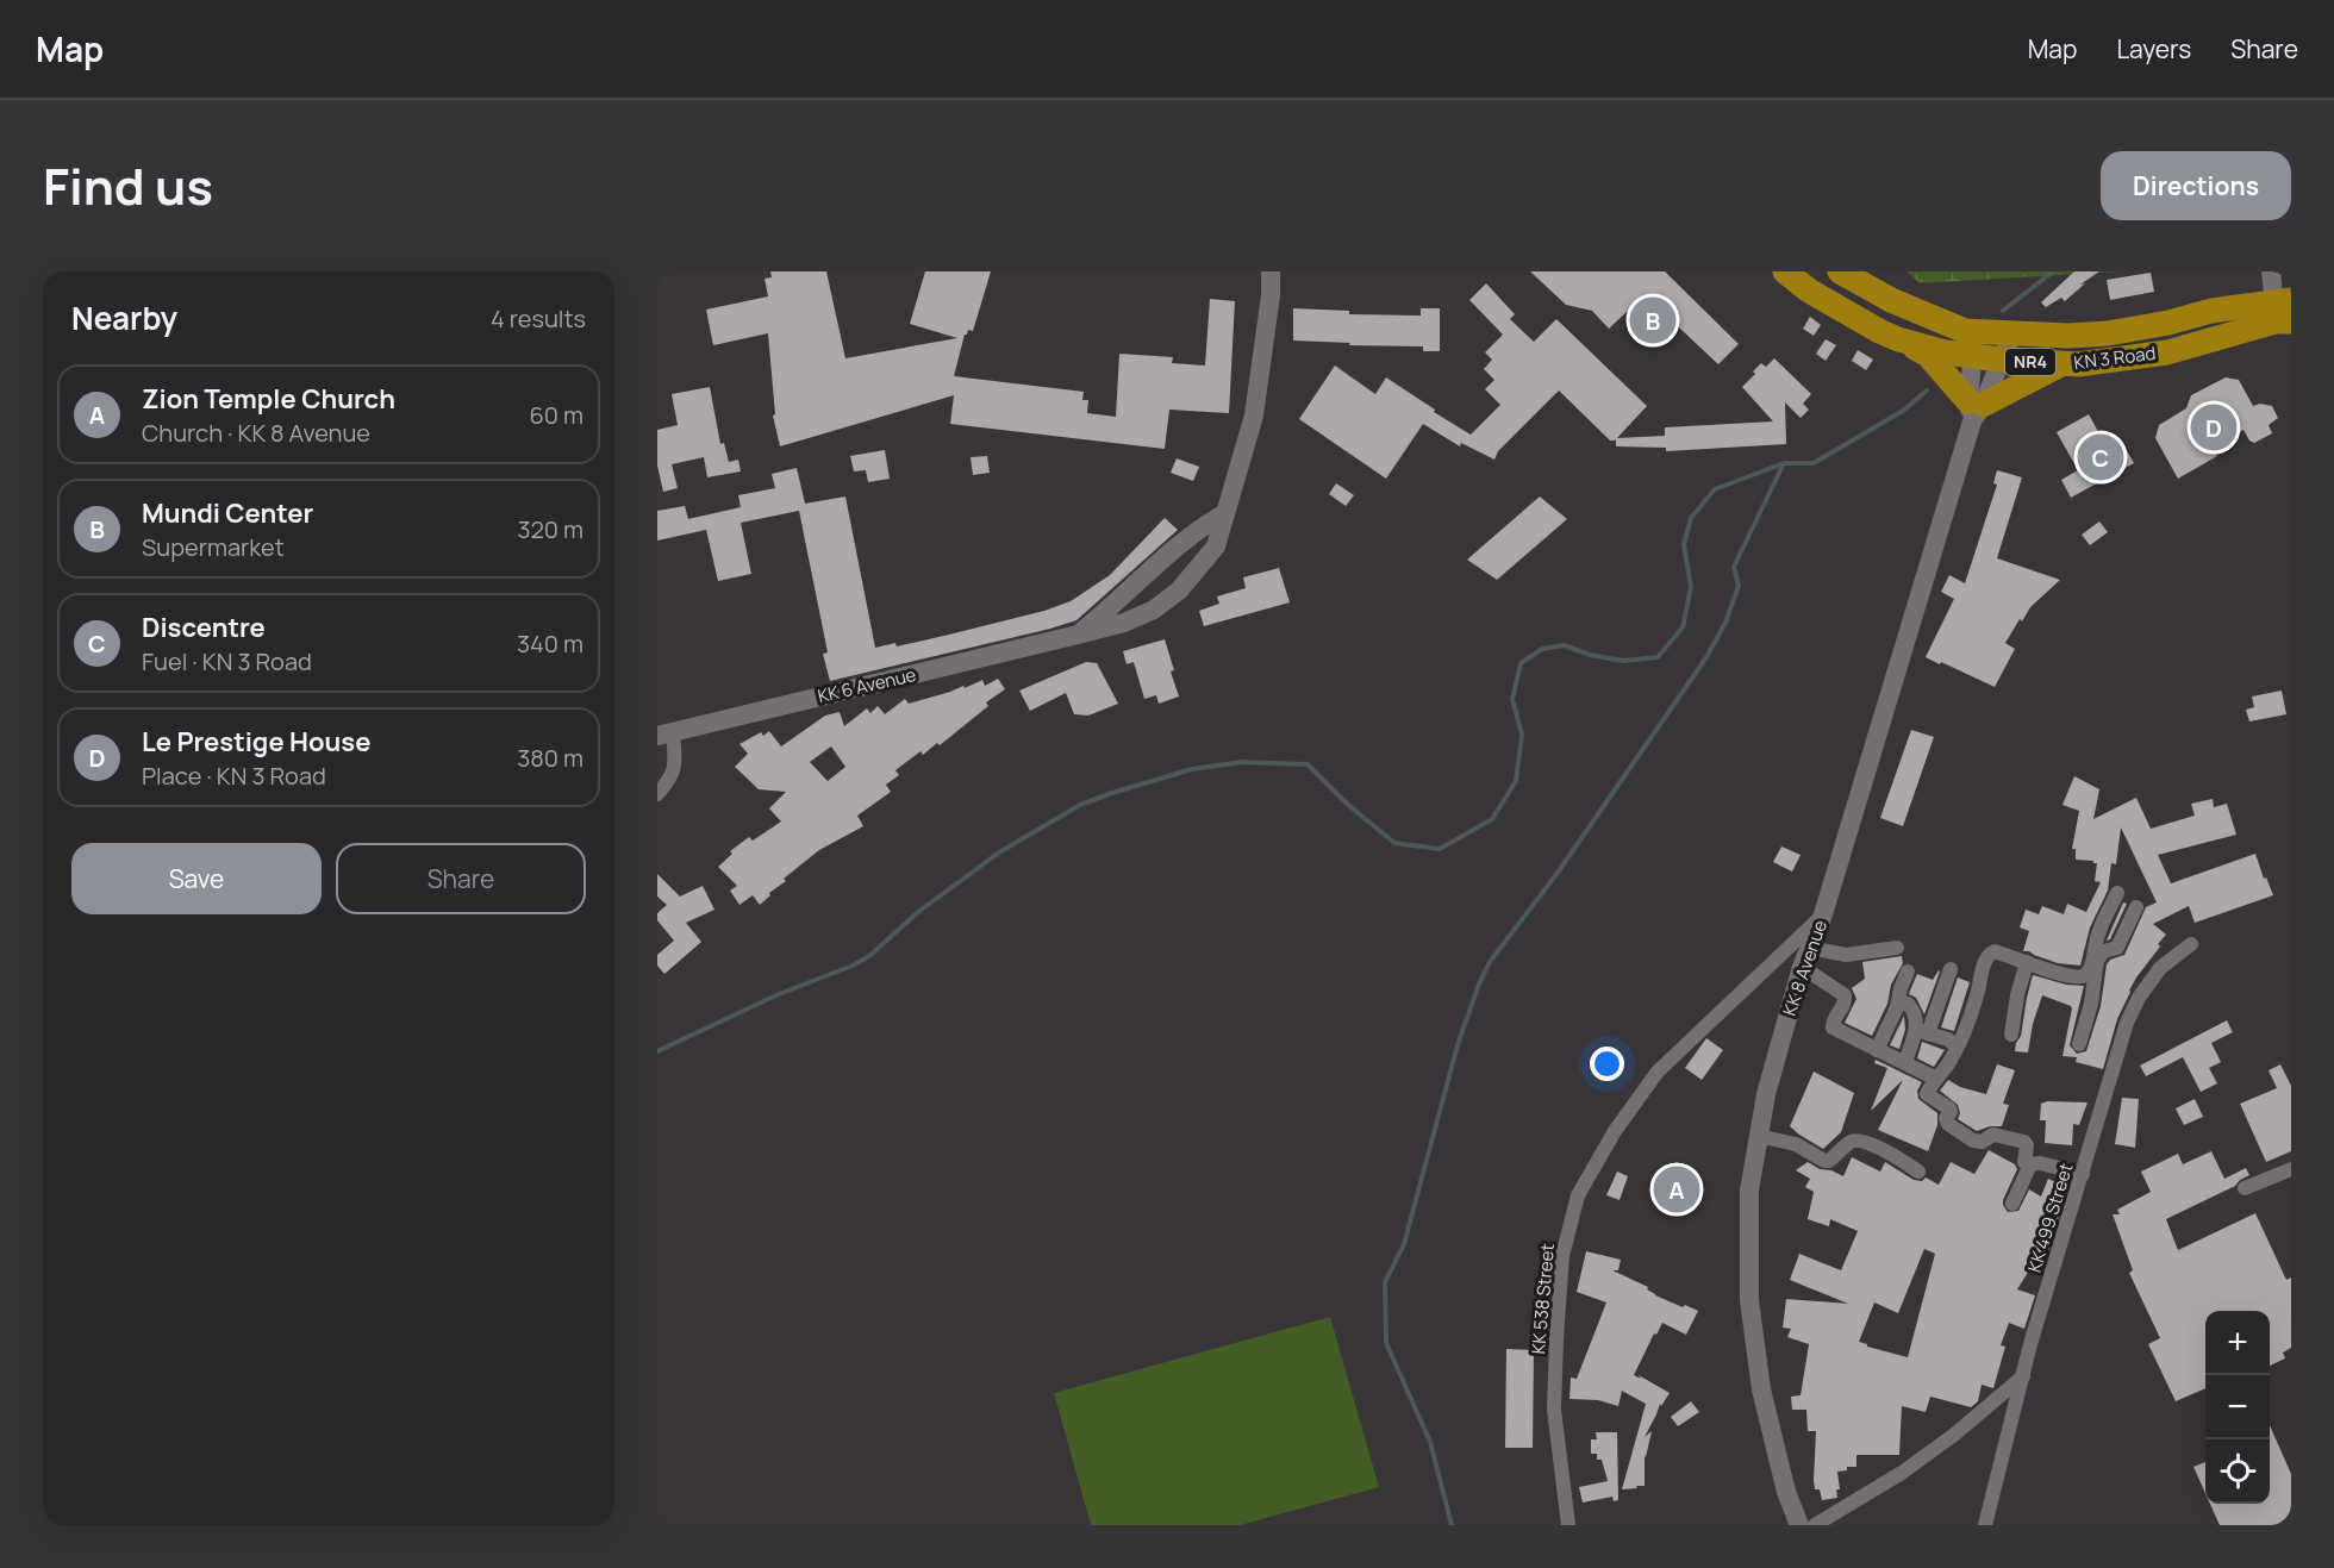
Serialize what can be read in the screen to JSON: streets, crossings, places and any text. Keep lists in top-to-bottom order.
{
  "streets": {
    "highway": ["KN 3 Road", "NR4"],
    "main road": ["KK 6 Avenue", "KK 8 Avenue"],
    "street": ["KK 499 Street", "KK 538 Street"]
  },
  "crossings": [
    ["KN 3 Road", "KK 8 Avenue"],
    ["KK 8 Avenue", "KK 538 Street"]
  ],
  "page": {
    "header": "Map",
    "nav": ["Map", "Layers", "Share"],
    "title": "Find us",
    "buttons": [
      "Directions",
      ["Save", "Share"]
    ],
    "heading": ["Nearby", "4 results"],
    "pins": [
      "B",
      "D",
      "C",
      "A"
    ],
    "list": [
      {
        "mark": "A",
        "name": "Zion Temple Church",
        "note": "Church · KK 8 Avenue",
        "value": "60 m"
      },
      {
        "mark": "B",
        "name": "Mundi Center",
        "note": "Supermarket",
        "value": "320 m"
      },
      {
        "mark": "C",
        "name": "Discentre",
        "note": "Fuel · KN 3 Road",
        "value": "340 m"
      },
      {
        "mark": "D",
        "name": "Le Prestige House",
        "note": "Place · KN 3 Road",
        "value": "380 m"
      }
    ],
    "map_buttons": ["+", "−"]
  }
}
